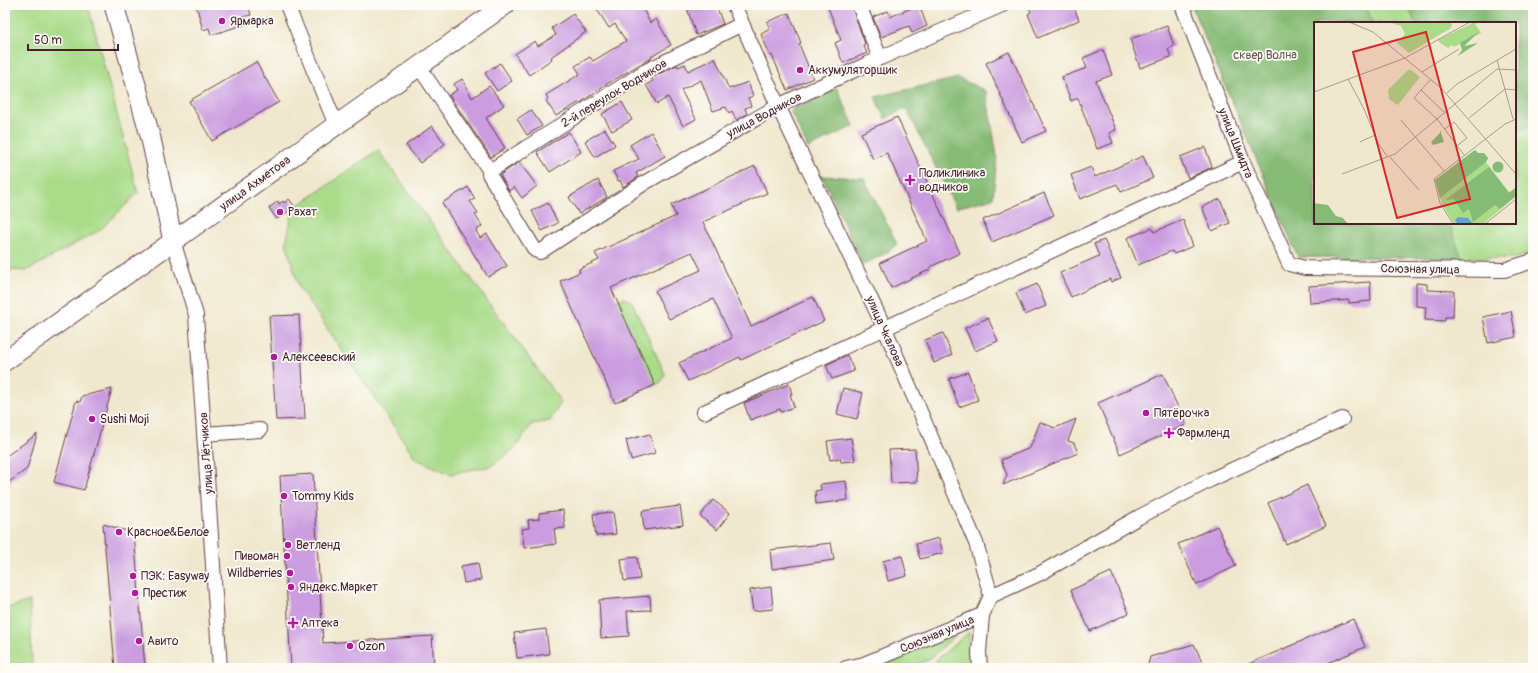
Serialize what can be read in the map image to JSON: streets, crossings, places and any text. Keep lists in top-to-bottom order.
{
  "streets": {
    "main road": ["улица Ахметова"],
    "street": [
      "2-й переулок Водников",
      "улица Водников",
      "улица Шмидта",
      "Союзная улица",
      "улица Чкалова",
      "улица Лётчиков"
    ]
  },
  "crossings": [
    ["2-й переулок Водников", "улица Водников"],
    ["2-й переулок Водников", "улица Чкалова"],
    ["улица Водников", "улица Чкалова"],
    ["улица Шмидта", "Союзная улица"],
    ["улица Ахметова", "улица Лётчиков"]
  ],
  "parks": ["сквер Волна"],
  "places": {
    "other": [
      "Ярмарка",
      "Аккумуляторщик",
      "Рахат",
      "Алексеевский",
      "Пятёрочка",
      "Sushi Moji",
      "Tommy Kids",
      "Красное&Белое",
      "Ветленд",
      "Пивоман",
      "Wildberries",
      "ПЭК: Easyway",
      "Яндекс.Маркет",
      "Престиж",
      "Авито",
      "Ozon"
    ],
    "health": ["Поликлиника водников", "Фармленд", "Аптека"]
  },
  "scale_bar": "50 m"
}
